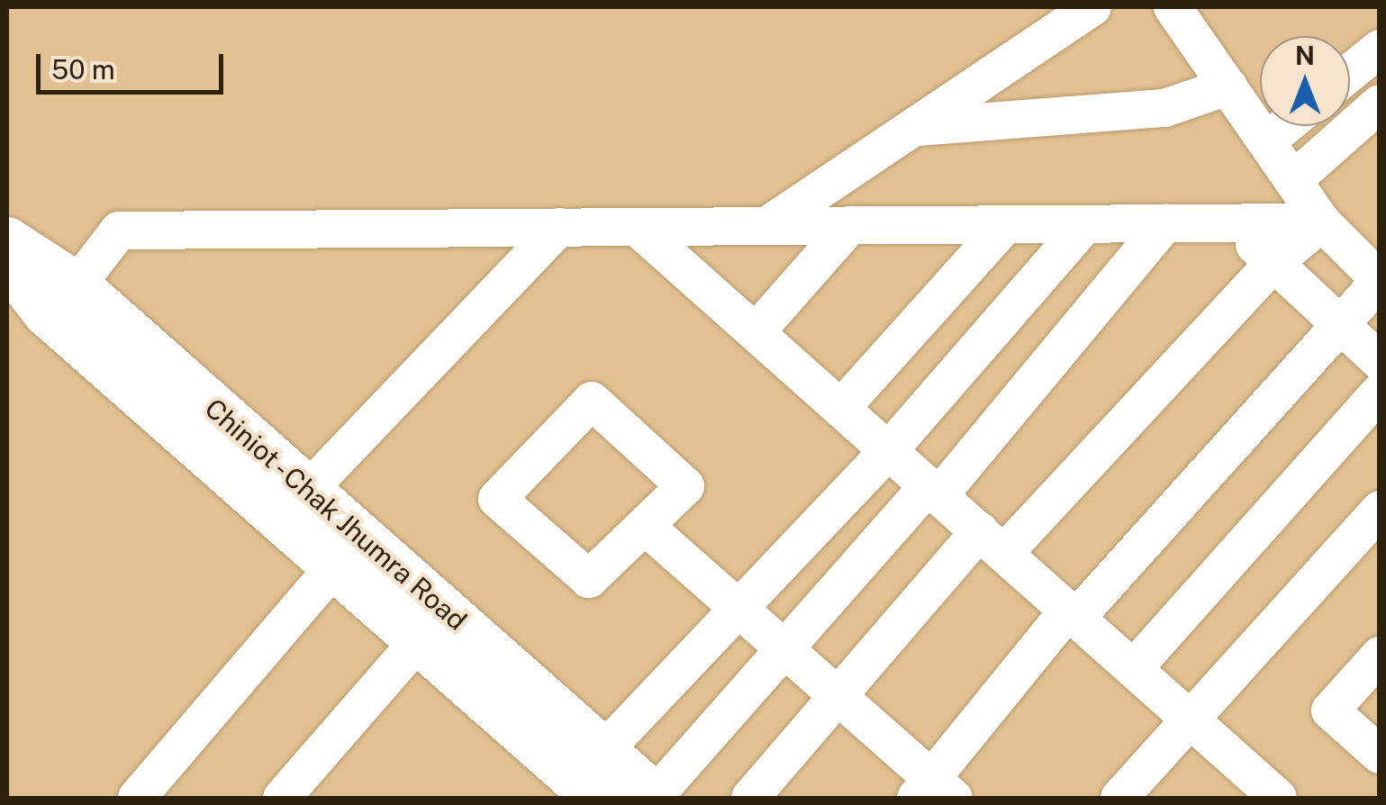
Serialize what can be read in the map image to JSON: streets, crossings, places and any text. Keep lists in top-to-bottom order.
{
  "streets": {
    "main road": ["Chiniot - Chak Jhumra Road"]
  },
  "scale_bar": "50 m",
  "north": "top"
}
